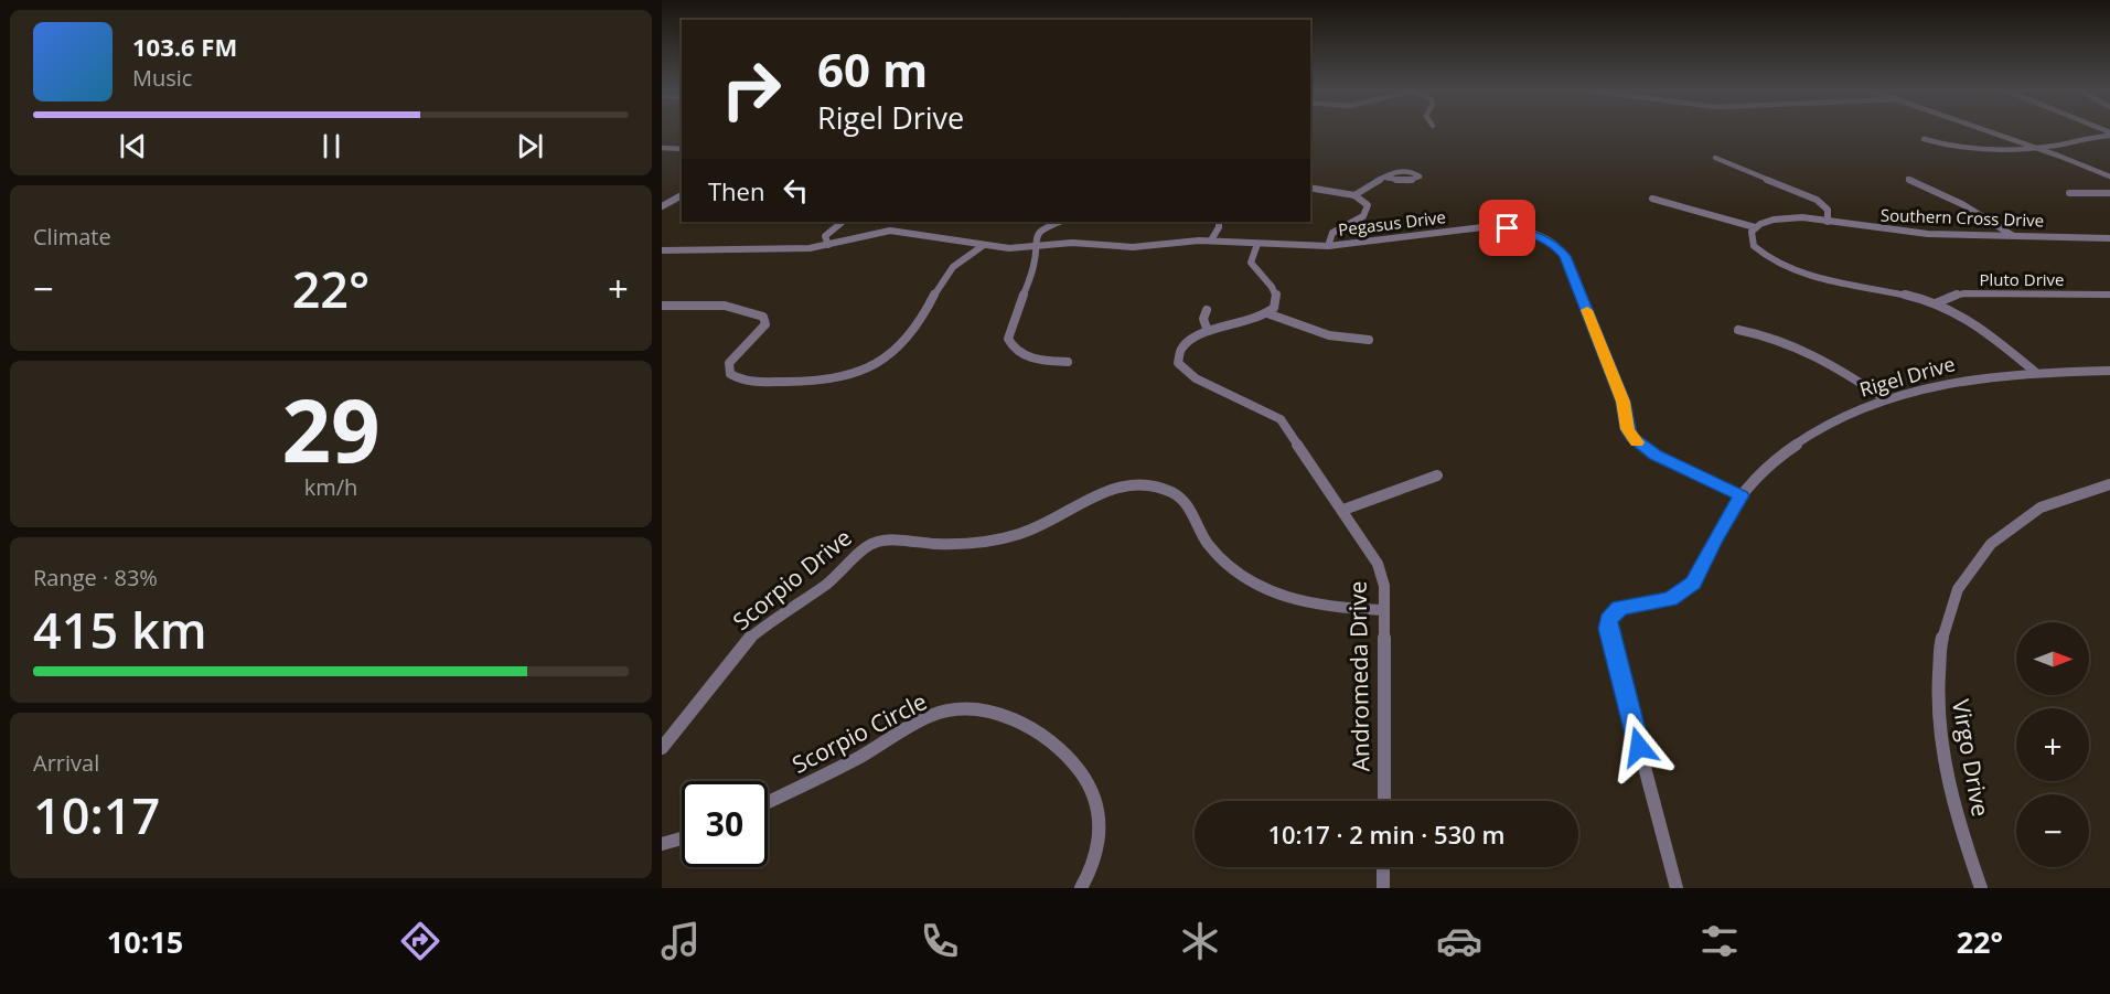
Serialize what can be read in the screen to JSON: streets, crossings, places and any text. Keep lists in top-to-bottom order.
{
  "streets": {
    "street": [
      "Southern Cross Drive",
      "Pegasus Drive",
      "Pluto Drive",
      "Rigel Drive",
      "Scorpio Drive",
      "Andromeda Drive",
      "Scorpio Circle",
      "Virgo Drive"
    ]
  },
  "crossings": [
    ["Pegasus Drive", "Rigel Drive"],
    ["Scorpio Drive", "Andromeda Drive"]
  ],
  "north": "right",
  "page": {
    "turn": ["60 m", "Rigel Drive"],
    "song": ["103.6 FM", "Music"],
    "then": "Then",
    "tile": [
      "Climate",
      ["29", "km/h"],
      ["Range · 83%", "415 km"],
      ["Arrival", "10:17"]
    ],
    "heat": ["−", "22°", "+"],
    "map_buttons": ["+", "−"],
    "limit": "30",
    "trip": "10:17 · 2 min · 530 m",
    "tabs": ["10:15", "22°"]
  }
}
